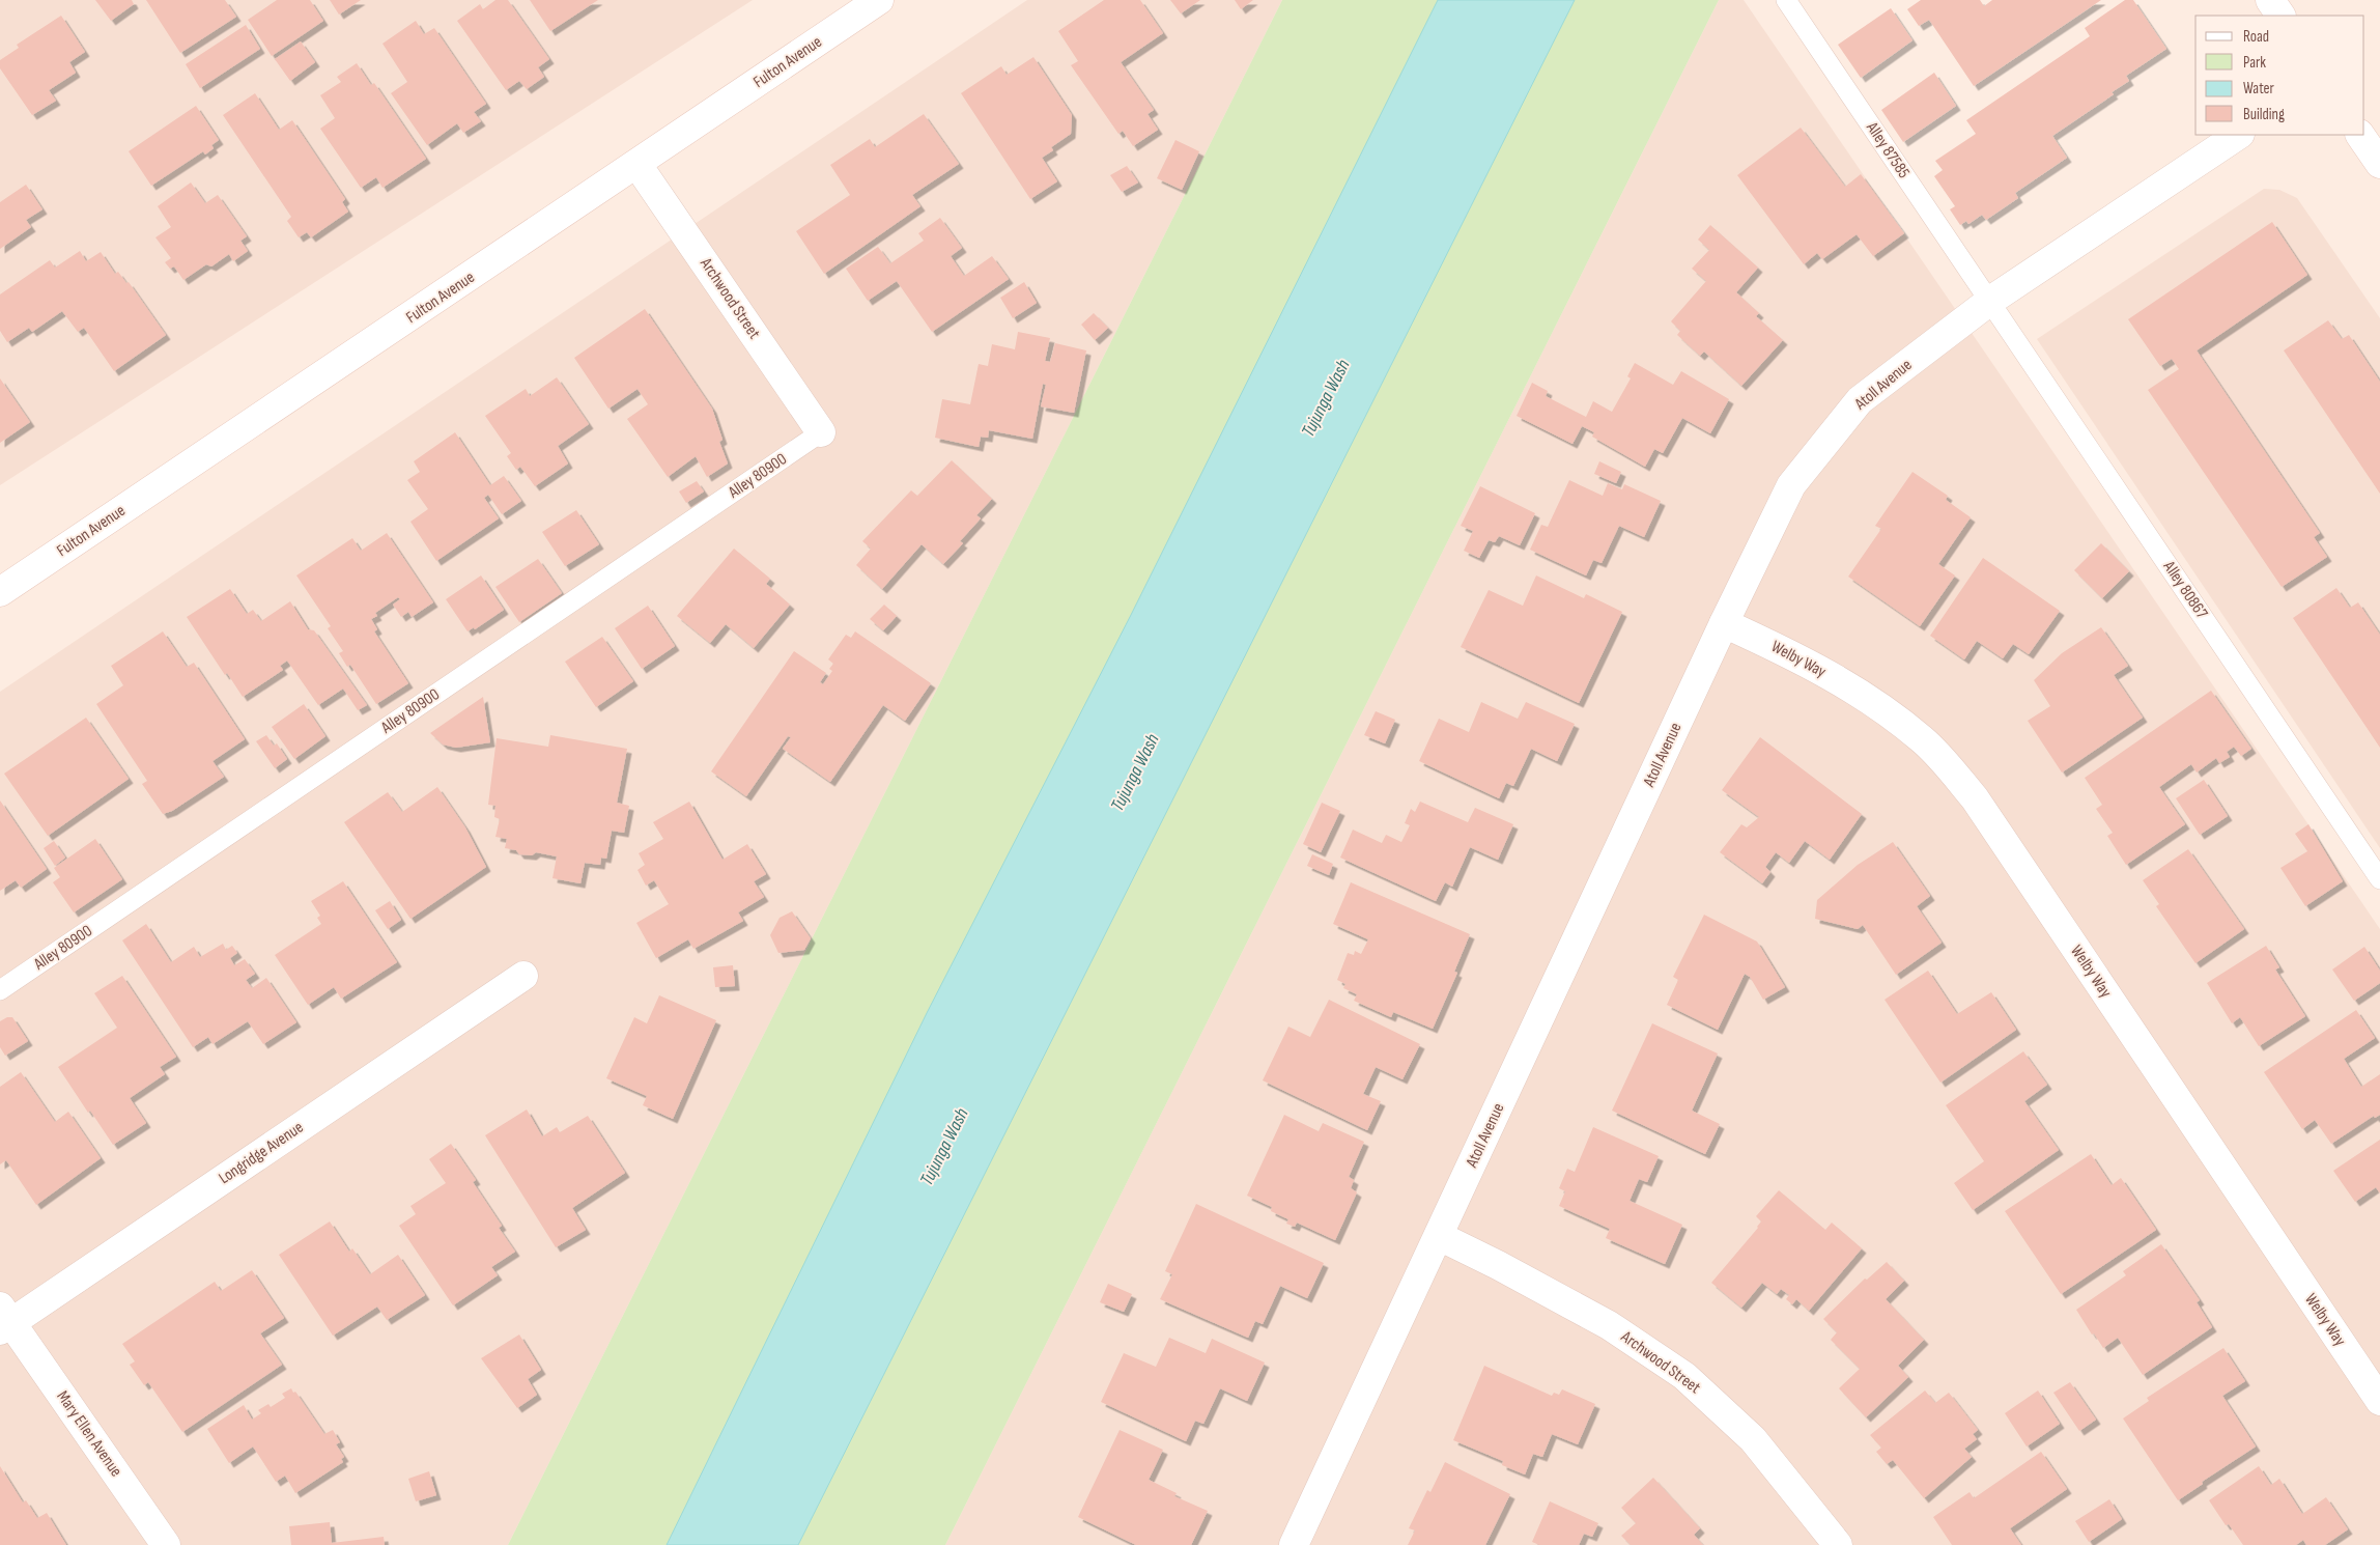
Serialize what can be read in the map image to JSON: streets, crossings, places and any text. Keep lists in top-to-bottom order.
{
  "streets": {
    "street": [
      "Fulton Avenue",
      "Archwood Street",
      "Atoll Avenue",
      "Welby Way",
      "Longridge Avenue",
      "Mary Ellen Avenue"
    ],
    "lane": ["Alley 87585", "Alley 80900", "Alley 80867"]
  },
  "crossings": [
    ["Fulton Avenue", "Archwood Street"],
    ["Alley 87585", "Atoll Avenue"],
    ["Alley 87585", "Alley 80867"],
    ["Archwood Street", "Atoll Avenue"],
    ["Archwood Street", "Alley 80900"],
    ["Atoll Avenue", "Alley 80867"],
    ["Atoll Avenue", "Welby Way"],
    ["Longridge Avenue", "Mary Ellen Avenue"]
  ],
  "water": ["Tujunga Wash"],
  "legend": [
    "Road",
    "Park",
    "Water",
    "Building"
  ]
}
